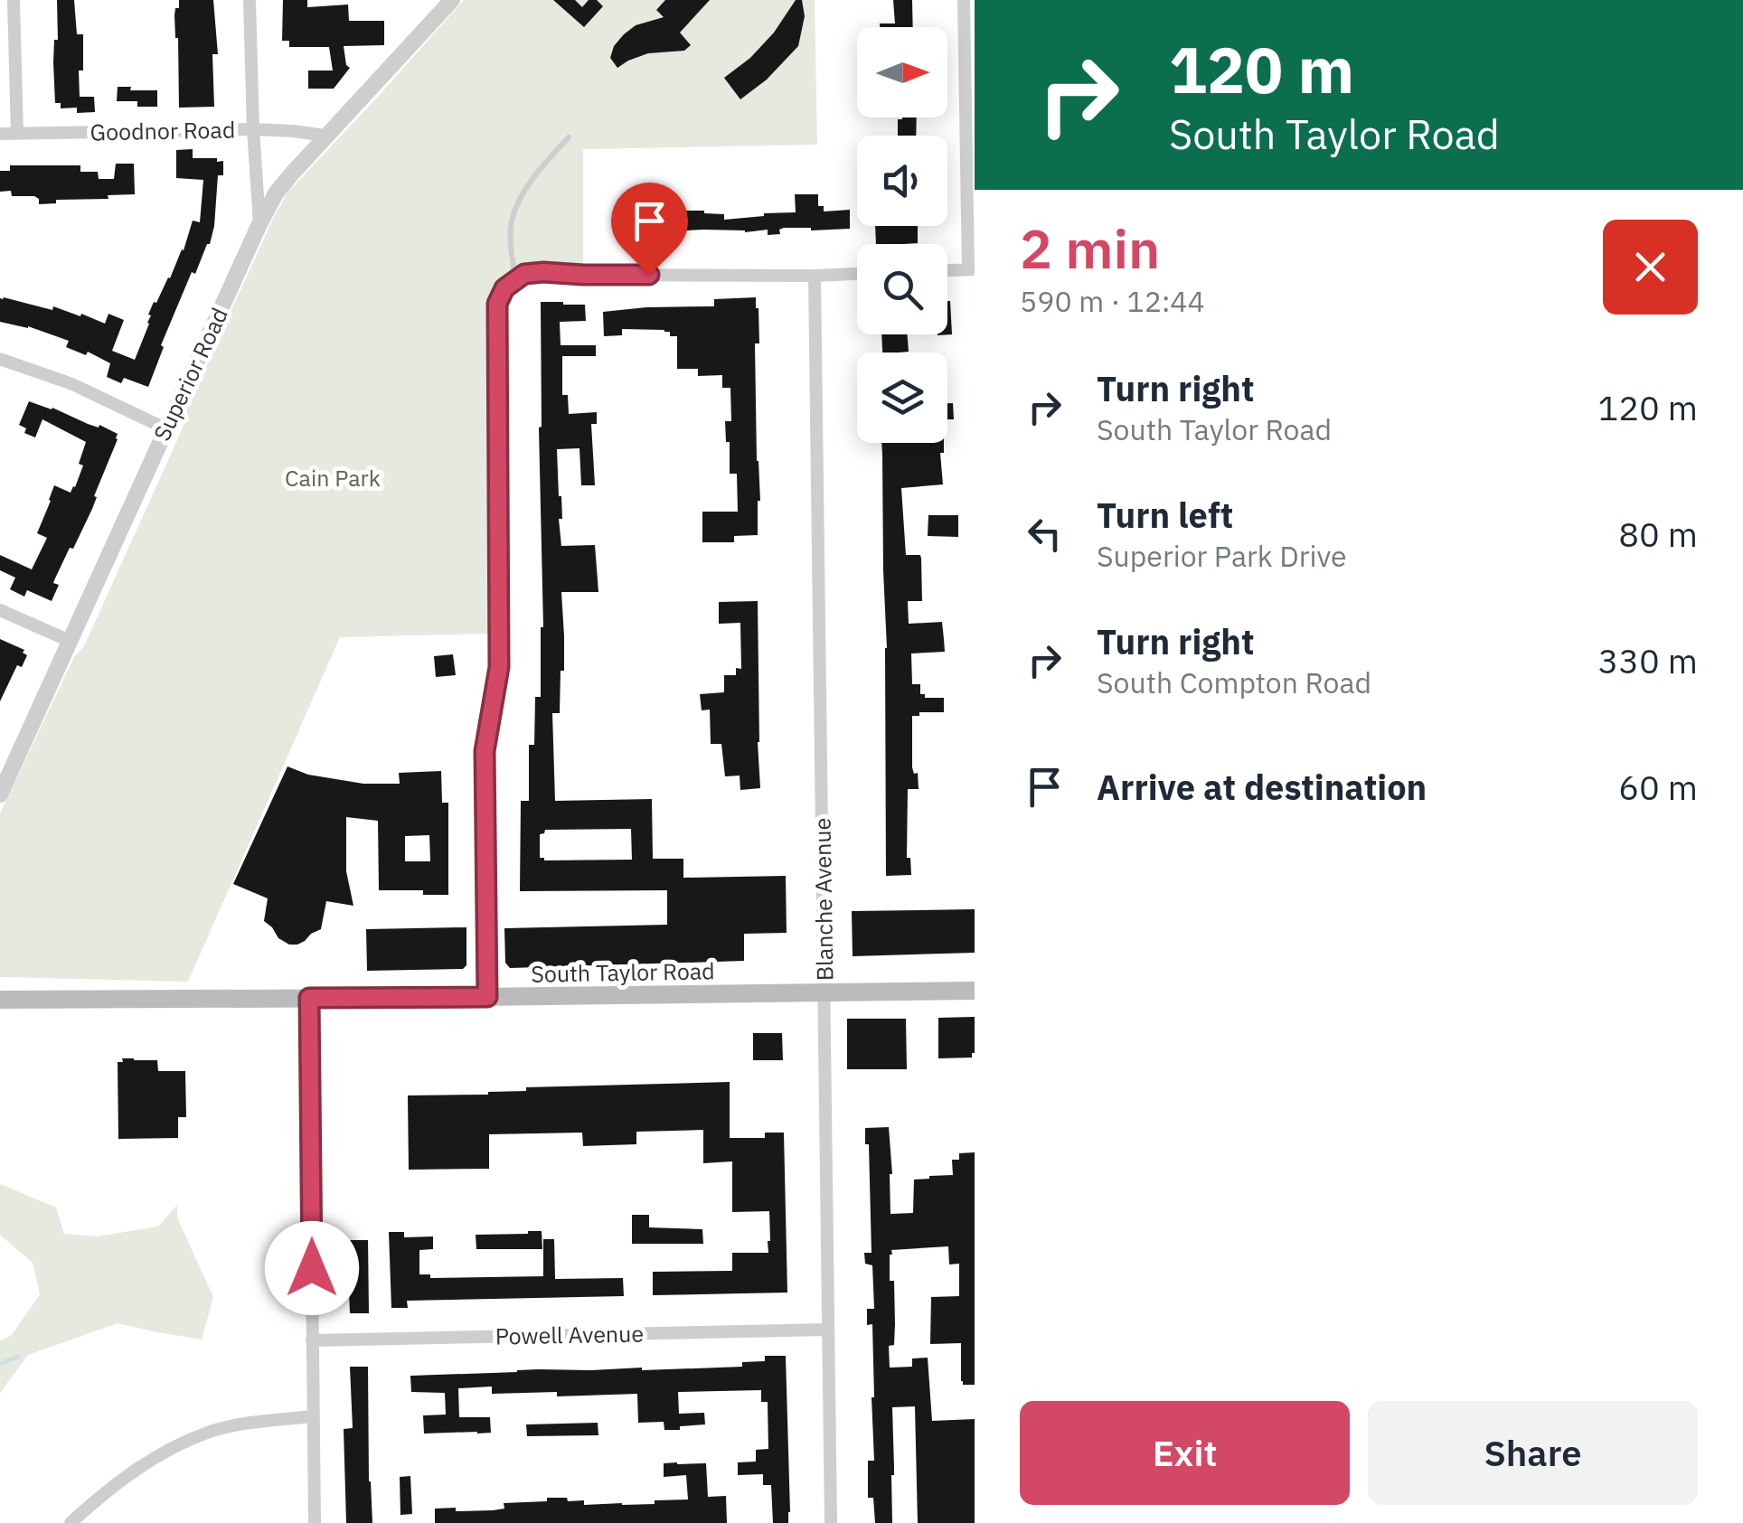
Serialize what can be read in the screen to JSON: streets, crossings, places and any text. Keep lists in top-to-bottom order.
{
  "streets": {
    "main road": ["South Taylor Road"],
    "street": [
      "Goodnor Road",
      "Superior Road",
      "Blanche Avenue",
      "Powell Avenue"
    ]
  },
  "crossings": [
    ["Goodnor Road", "Superior Road"],
    ["Blanche Avenue", "South Taylor Road"],
    ["Blanche Avenue", "Powell Avenue"]
  ],
  "parks": ["Cain Park"],
  "north": "right",
  "page": {
    "turn": ["120 m", "South Taylor Road"],
    "heading": ["2 min", "590 m · 12:44"],
    "list": [
      {
        "name": "Turn right",
        "note": "South Taylor Road",
        "value": "120 m"
      },
      {
        "name": "Turn left",
        "note": "Superior Park Drive",
        "value": "80 m"
      },
      {
        "name": "Turn right",
        "note": "South Compton Road",
        "value": "330 m"
      },
      {
        "name": "Arrive at destination",
        "value": "60 m"
      }
    ],
    "buttons": ["Exit", "Share"]
  }
}
